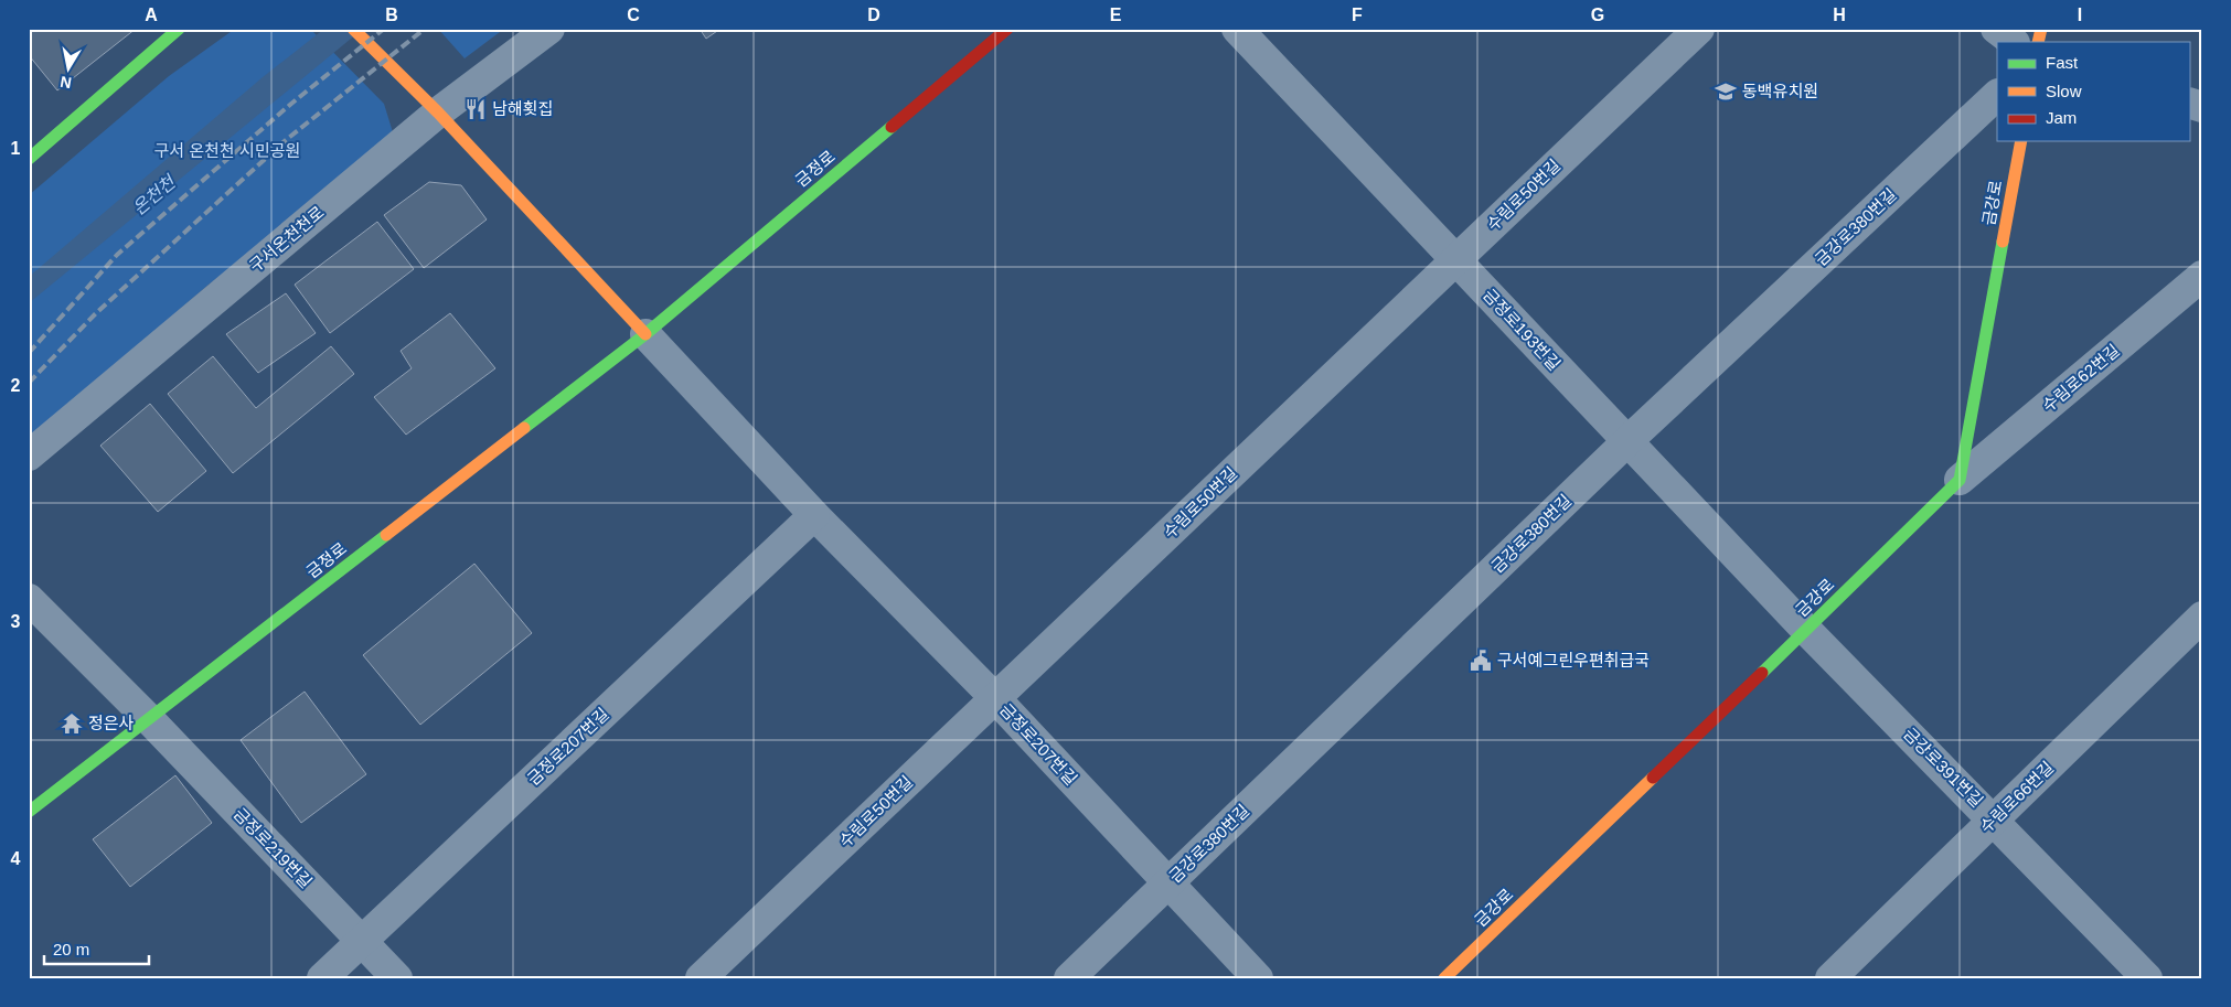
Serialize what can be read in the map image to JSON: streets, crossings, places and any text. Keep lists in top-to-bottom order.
{
  "streets": {
    "street": [
      "금정로",
      "수림로50번길",
      "금강로",
      "금강로380번길",
      "구서온천천로",
      "금정로193번길",
      "수림로62번길",
      "금정로207번길",
      "금강로391번길",
      "수림로66번길",
      "금정로219번길"
    ]
  },
  "crossings": [
    ["금정로", "금정로207번길"],
    ["금정로", "금정로219번길"],
    ["수림로50번길", "금정로193번길"],
    ["수림로50번길", "금정로207번길"],
    ["금강로", "금정로193번길"],
    ["금강로", "수림로62번길"],
    ["금강로", "금강로391번길"],
    ["금강로380번길", "금정로193번길"],
    ["금강로380번길", "금정로207번길"],
    ["금정로193번길", "금강로391번길"],
    ["금정로207번길", "금정로219번길"],
    ["금강로391번길", "수림로66번길"]
  ],
  "water": ["온천천"],
  "parks": ["구서 온천천 시민공원"],
  "places": {
    "school or university": ["동백유치원"],
    "restaurant": ["남해횟집"],
    "public building": ["구서예그린우편취급국"],
    "temple": ["정은사"]
  },
  "legend": ["Fast", "Slow", "Jam"],
  "scale_bar": "20 m",
  "north": "bottom",
  "grid": {
    "columns": [
      "A",
      "B",
      "C",
      "D",
      "E",
      "F",
      "G",
      "H",
      "I"
    ],
    "rows": [
      "1",
      "2",
      "3",
      "4"
    ]
  }
}
